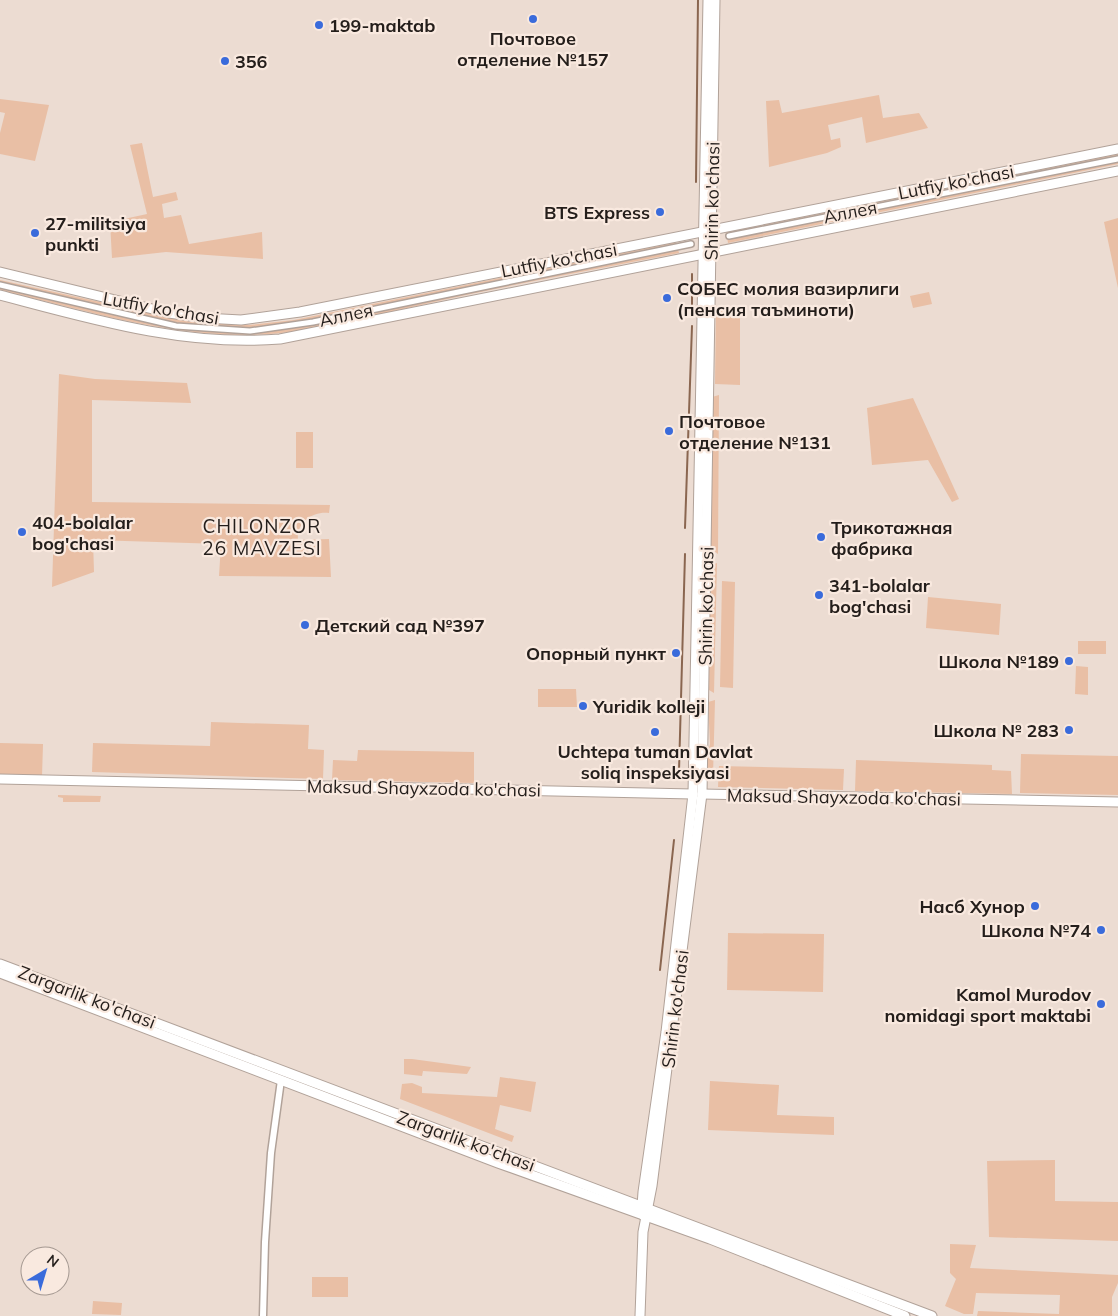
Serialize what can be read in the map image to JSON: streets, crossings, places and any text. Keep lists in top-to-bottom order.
{
  "streets": {
    "main road": [
      "Lutfiy ko'chasi",
      "Shirin ko'chasi",
      "Maksud Shayxzoda ko'chasi",
      "Zargarlik ko'chasi"
    ],
    "street": ["Аллея"]
  },
  "crossings": [
    ["Lutfiy ko'chasi", "Shirin ko'chasi"],
    ["Shirin ko'chasi", "Maksud Shayxzoda ko'chasi"],
    ["Shirin ko'chasi", "Zargarlik ko'chasi"]
  ],
  "districts": ["CHILONZOR 26 MAVZESI"],
  "places": [
    "Почтовое отделение №157",
    "199-maktab",
    "356",
    "BTS Express",
    "27-militsiya punkti",
    "СОБЕС молия вазирлиги (пенсия таъминоти)",
    "Почтовое отделение №131",
    "404-bolalar bog'chasi",
    "Трикотажная фабрика",
    "341-bolalar bog'chasi",
    "Детский сад №397",
    "Опорный пункт",
    "Школа №189",
    "Yuridik kolleji",
    "Школа № 283",
    "Uchtepa tuman Davlat soliq inspeksiyasi",
    "Насб Хунор",
    "Школа №74",
    "Kamol Murodov nomidagi sport maktabi"
  ],
  "north": "top right"
}
